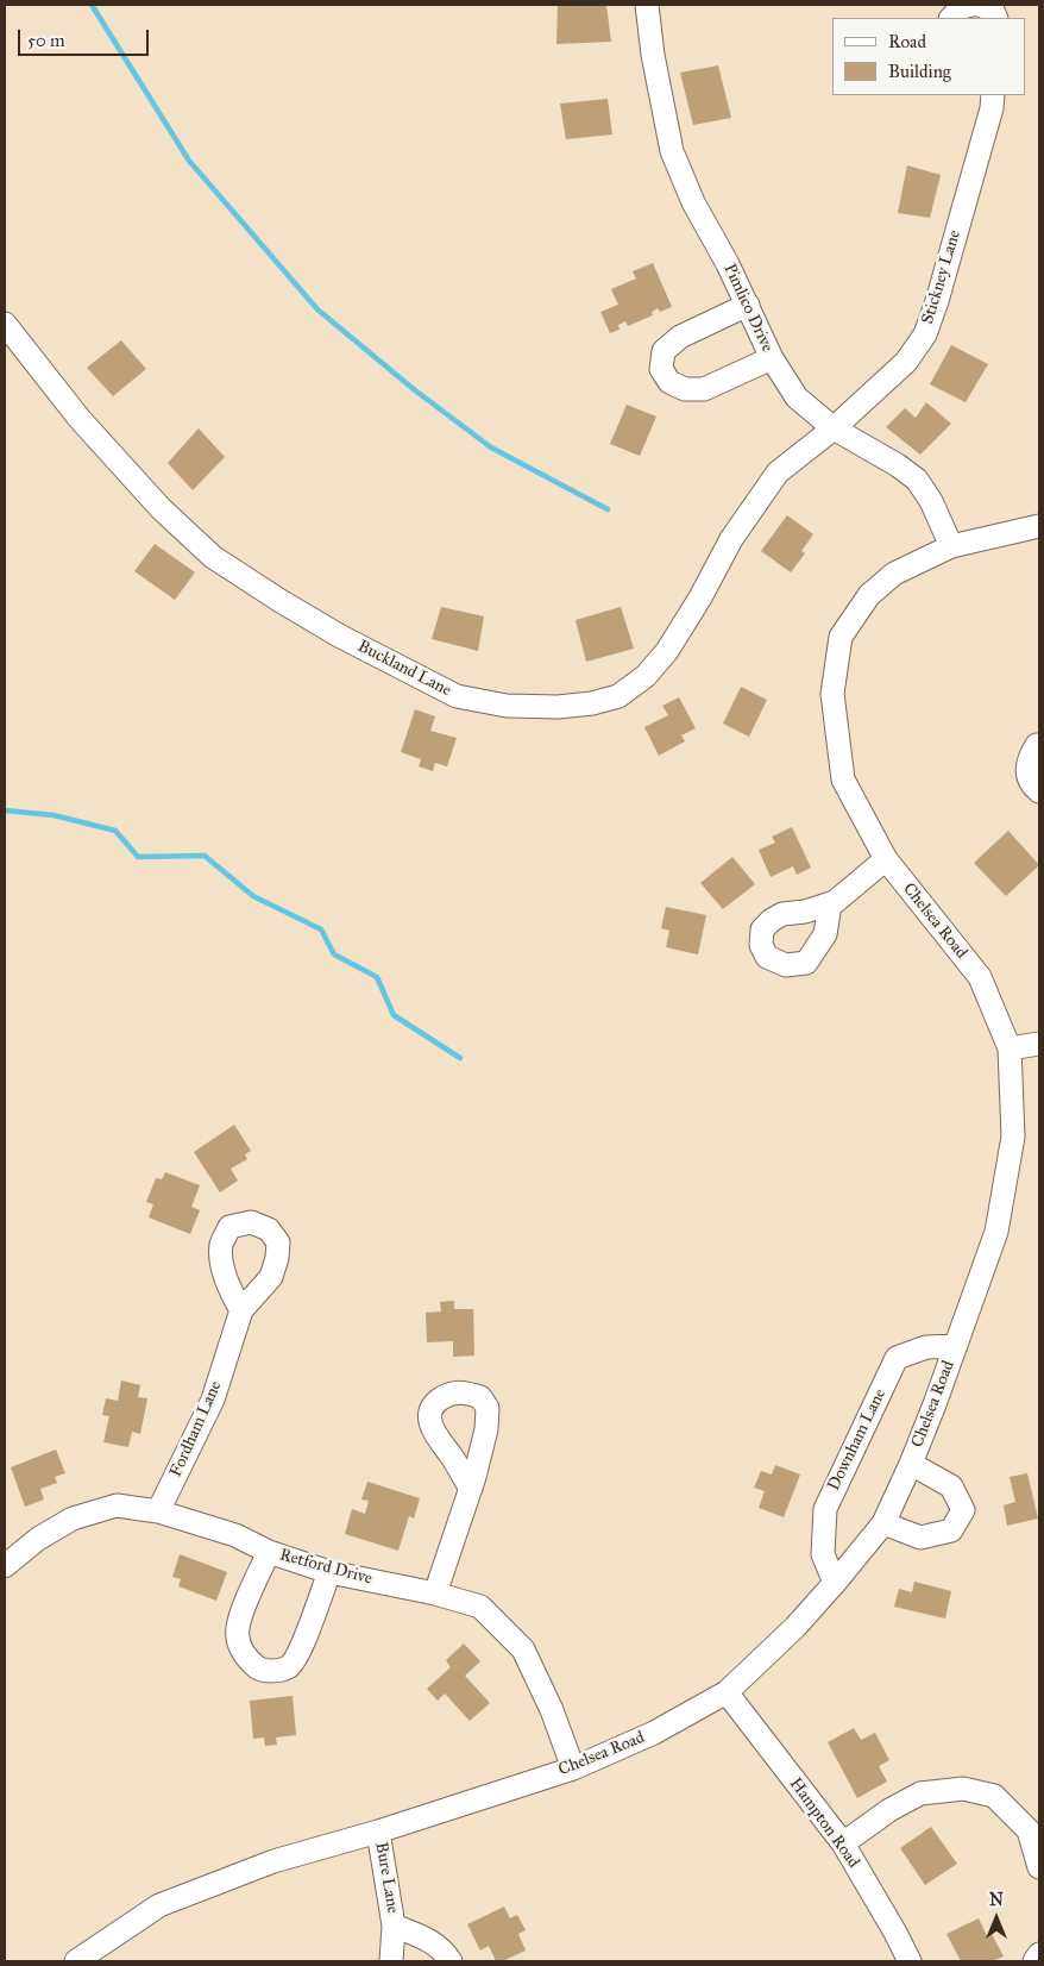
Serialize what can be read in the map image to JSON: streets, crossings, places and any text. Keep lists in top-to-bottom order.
{
  "streets": {
    "street": [
      "Stickney Lane",
      "Pimlico Drive",
      "Buckland Lane",
      "Chelsea Road",
      "Fordham Lane",
      "Downham Lane",
      "Retford Drive",
      "Hampton Road",
      "Bure Lane"
    ]
  },
  "crossings": [
    ["Stickney Lane", "Pimlico Drive"],
    ["Stickney Lane", "Buckland Lane"],
    ["Pimlico Drive", "Buckland Lane"],
    ["Pimlico Drive", "Chelsea Road"],
    ["Chelsea Road", "Downham Lane"],
    ["Chelsea Road", "Retford Drive"],
    ["Chelsea Road", "Hampton Road"],
    ["Chelsea Road", "Bure Lane"],
    ["Fordham Lane", "Retford Drive"]
  ],
  "legend": ["Road", "Building"],
  "scale_bar": "50 m",
  "north": "top"
}
